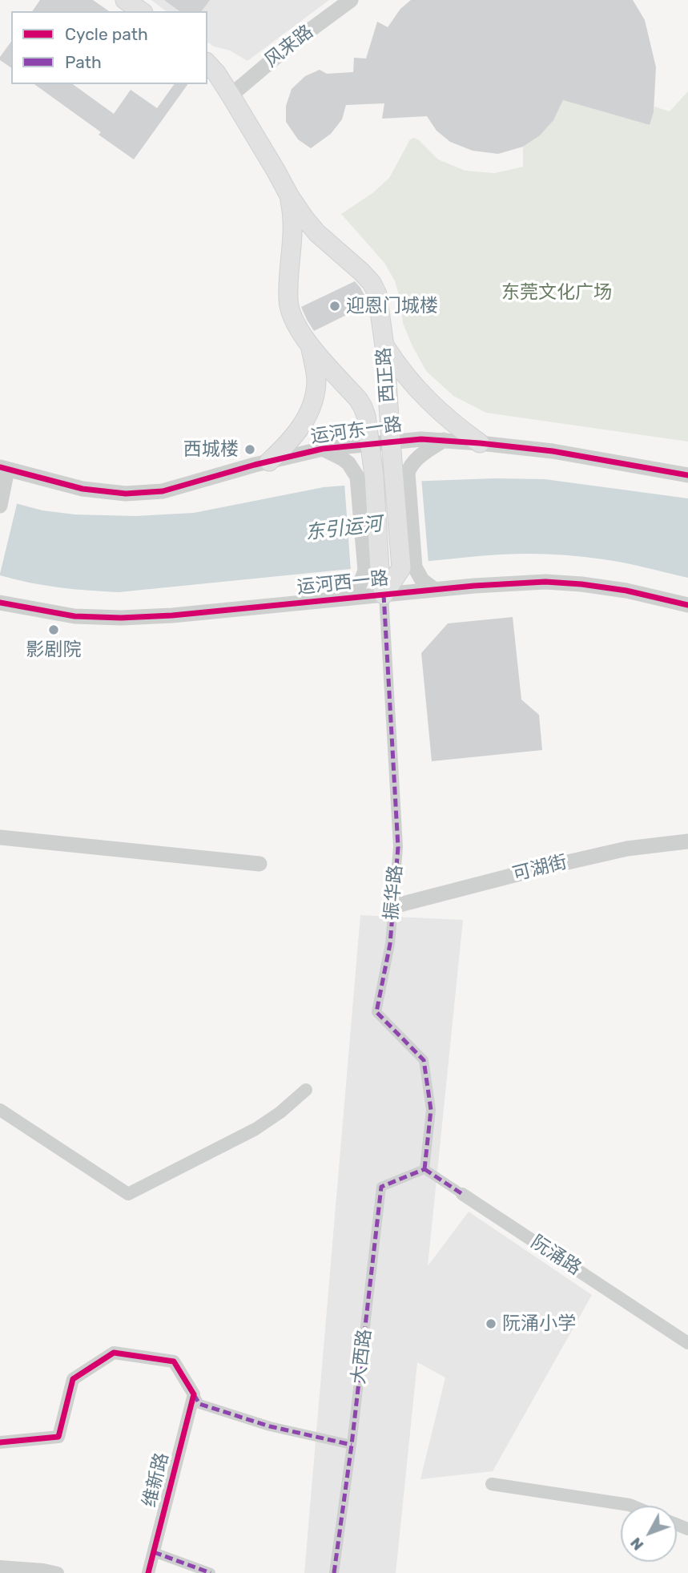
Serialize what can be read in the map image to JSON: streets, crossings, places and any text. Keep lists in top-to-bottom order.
{
  "streets": {
    "main road": ["西正路"],
    "street": [
      "风来路",
      "运河东一路",
      "运河西一路",
      "可湖街",
      "振华路",
      "阮涌路",
      "大西路",
      "维新路"
    ]
  },
  "crossings": [
    ["风来路", "西正路"],
    ["西正路", "运河东一路"],
    ["西正路", "运河西一路"],
    ["西正路", "振华路"],
    ["运河西一路", "振华路"],
    ["可湖街", "振华路"],
    ["振华路", "阮涌路"],
    ["振华路", "大西路"],
    ["阮涌路", "大西路"]
  ],
  "water": ["东引运河"],
  "parks": ["东莞文化广场"],
  "places": [
    "迎恩门城楼",
    "西城楼",
    "影剧院",
    "阮涌小学"
  ],
  "legend": ["Cycle path", "Path"],
  "north": "bottom left"
}
